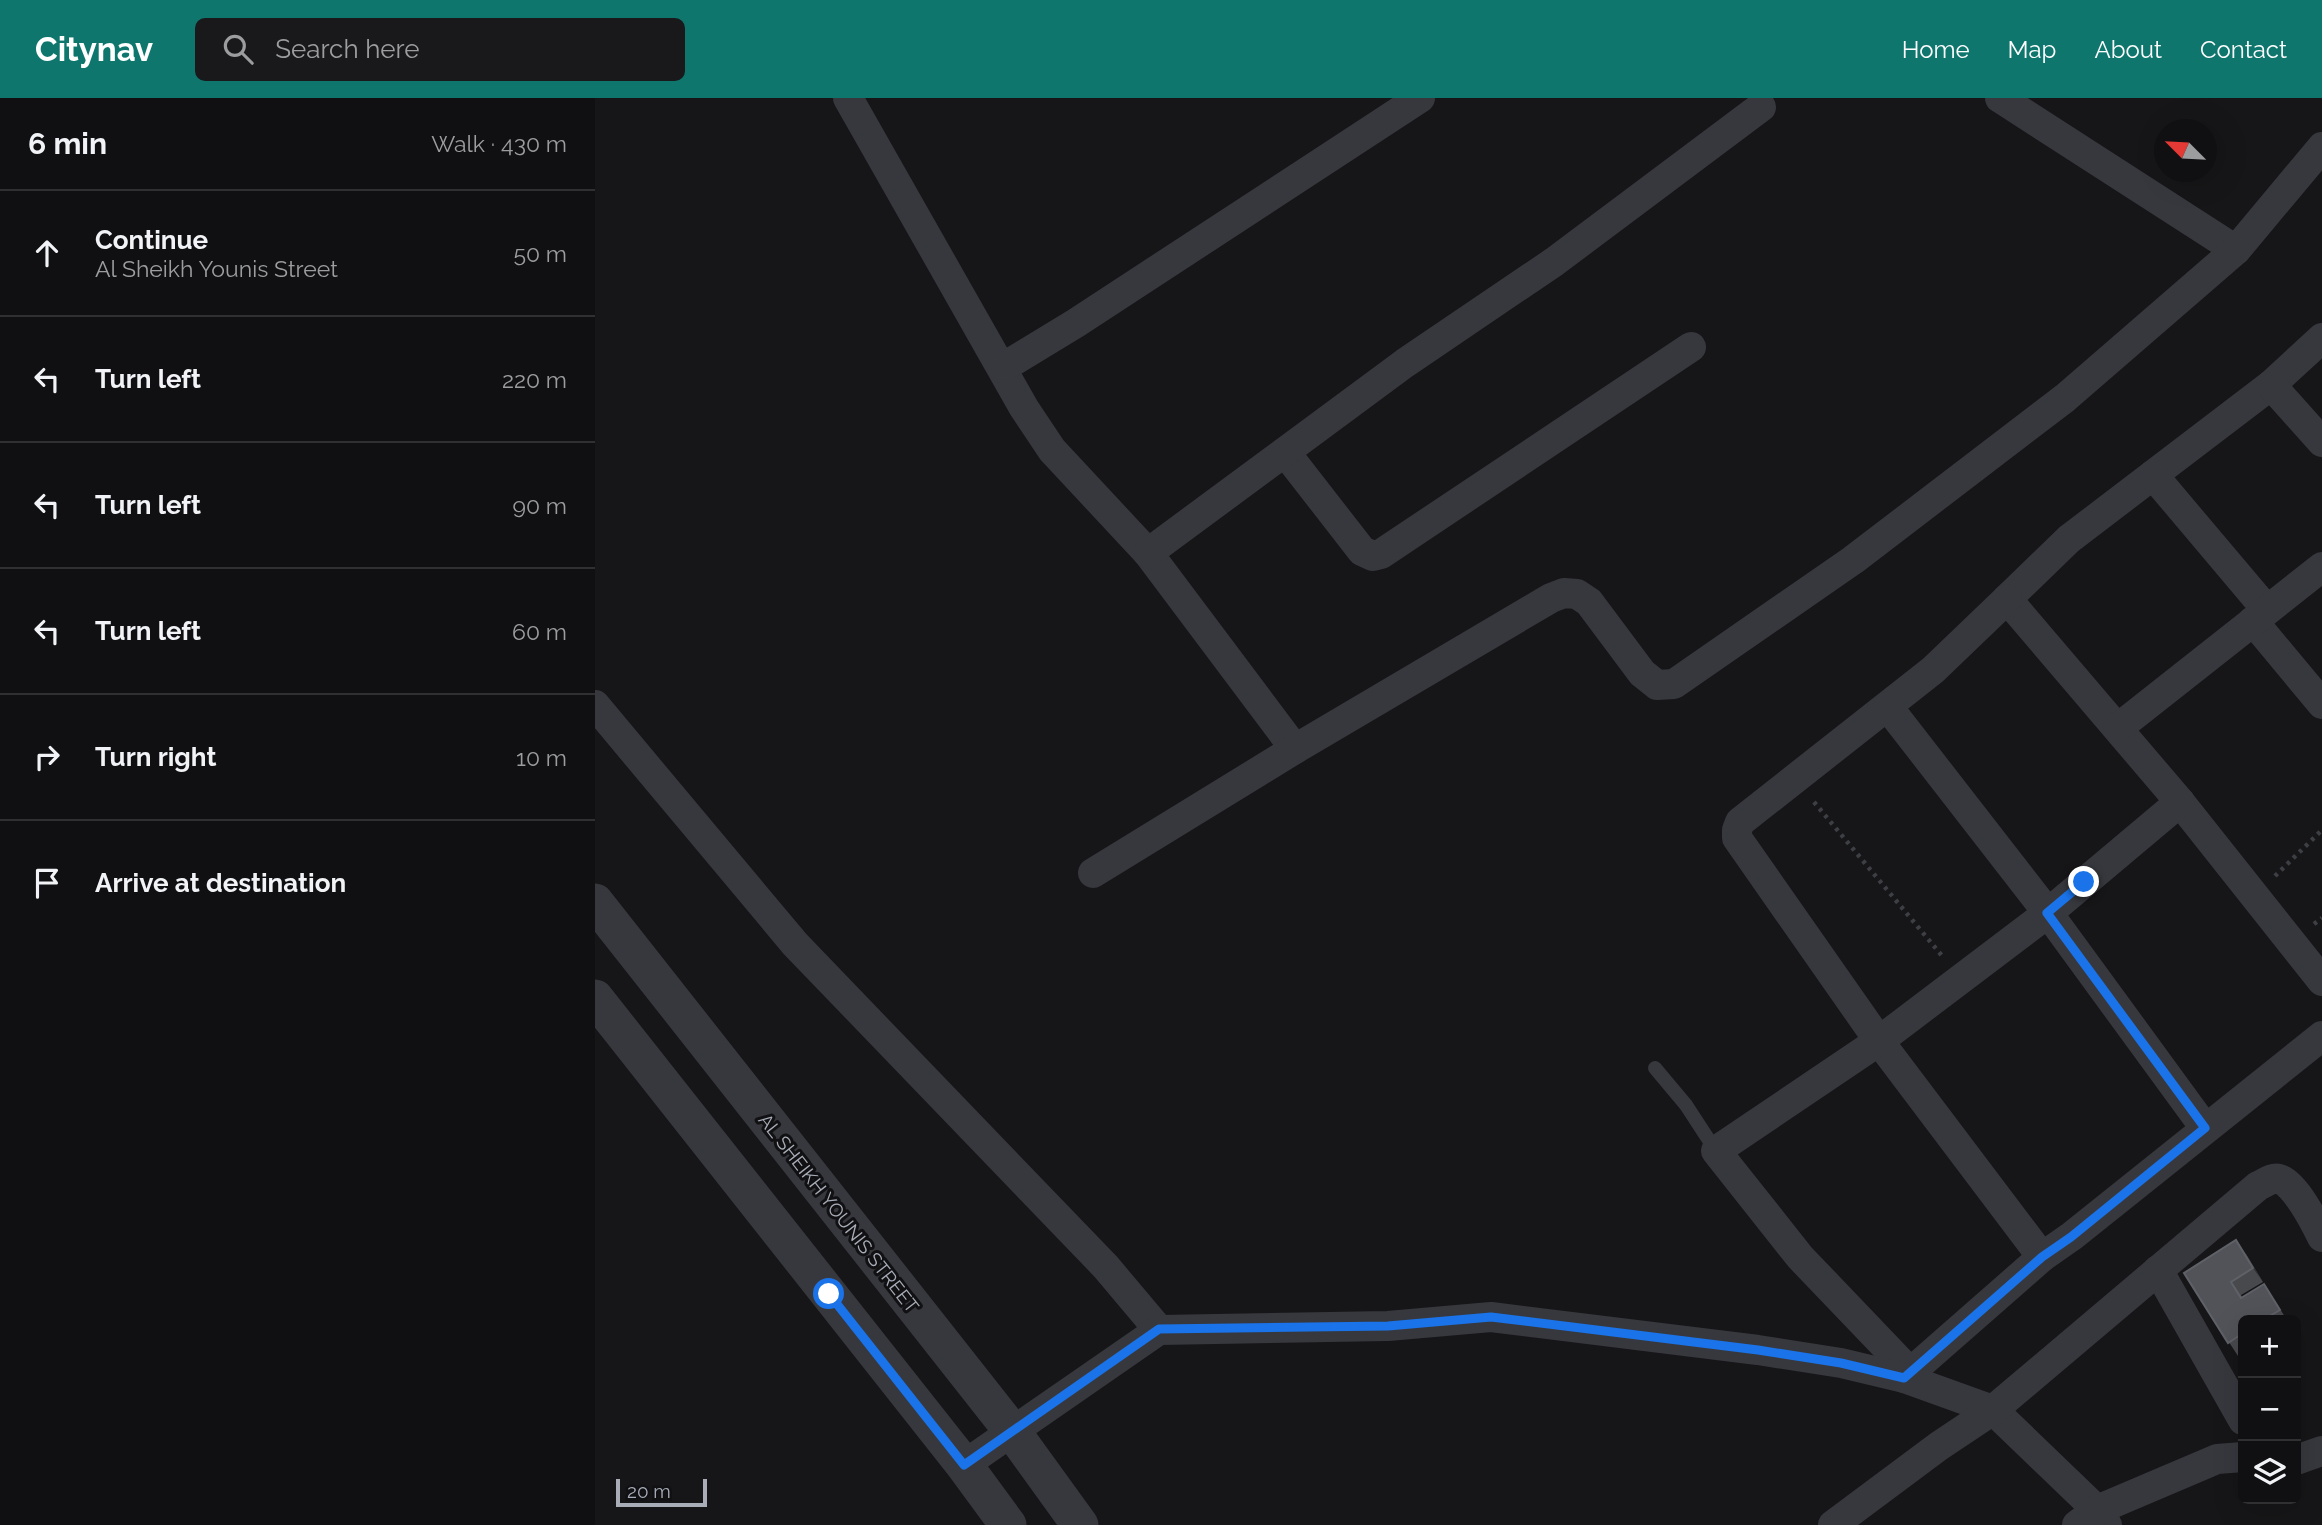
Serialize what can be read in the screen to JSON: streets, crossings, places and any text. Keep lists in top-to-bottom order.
{
  "streets": {
    "street": ["AL SHEIKH YOUNIS STREET"]
  },
  "scale_bar": "20 m",
  "north": "top left",
  "page": {
    "header": "Citynav",
    "search": "Search here",
    "nav": [
      "Home",
      "Map",
      "About",
      "Contact"
    ],
    "heading": ["6 min", "Walk · 430 m"],
    "list": [
      ["Continue", "Al Sheikh Younis Street", "50 m"],
      ["Turn left", "220 m"],
      ["Turn left", "90 m"],
      ["Turn left", "60 m"],
      ["Turn right", "10 m"],
      "Arrive at destination"
    ],
    "map_buttons": ["+", "−"],
    "scale": "20 m"
  }
}
